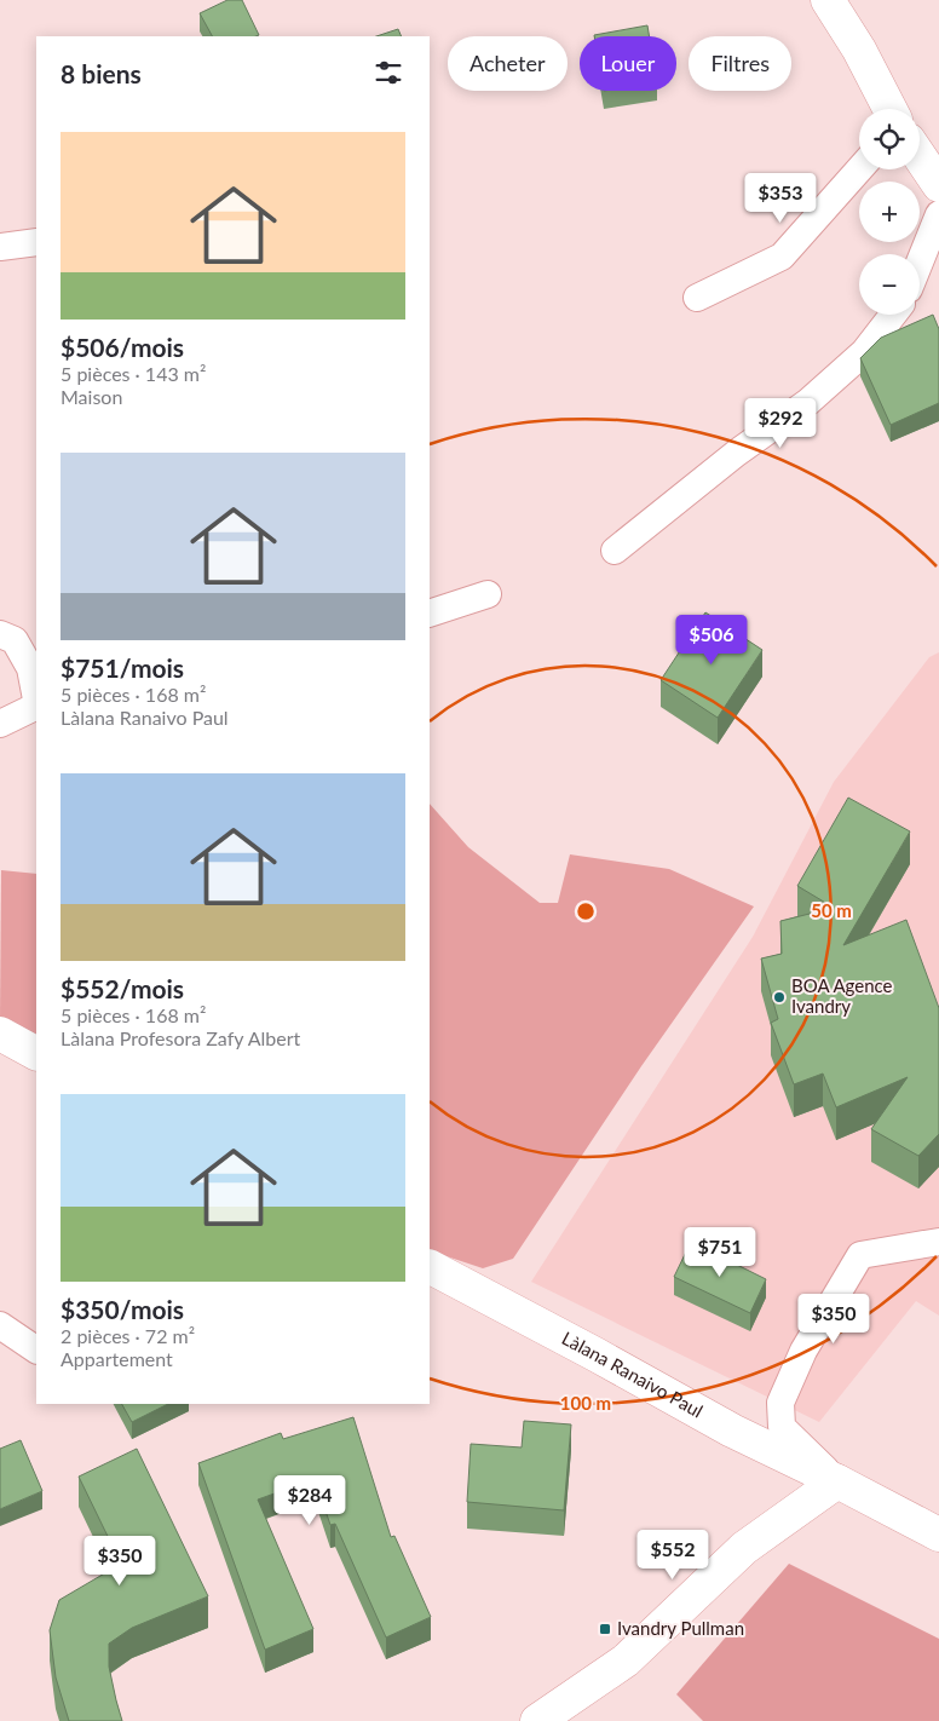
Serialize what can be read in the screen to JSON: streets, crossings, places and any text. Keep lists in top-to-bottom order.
{
  "streets": {
    "street": ["Làlana Ranaivo Paul"]
  },
  "places": {
    "other": ["BOA Agence Ivandry"],
    "transit": ["Ivandry Pullman"]
  },
  "page": {
    "chip": ["Acheter", "Louer", "Filtres"],
    "heading": "8 biens",
    "map_buttons": ["+", "−"],
    "list": [
      {
        "name": "$506/mois",
        "note": "5 pièces · 143 m² · Maison"
      },
      {
        "name": "$751/mois",
        "note": "5 pièces · 168 m² · Làlana Ranaivo Paul"
      },
      {
        "name": "$552/mois",
        "note": "5 pièces · 168 m² · Làlana Profesora Zafy Albert"
      },
      {
        "name": "$350/mois",
        "note": "2 pièces · 72 m² · Appartement"
      }
    ],
    "price": [
      "$353",
      "$292",
      "$506",
      "$751",
      "$350",
      "$284",
      "$552",
      "$350"
    ]
  },
  "rings": ["50 m", "100 m"]
}
